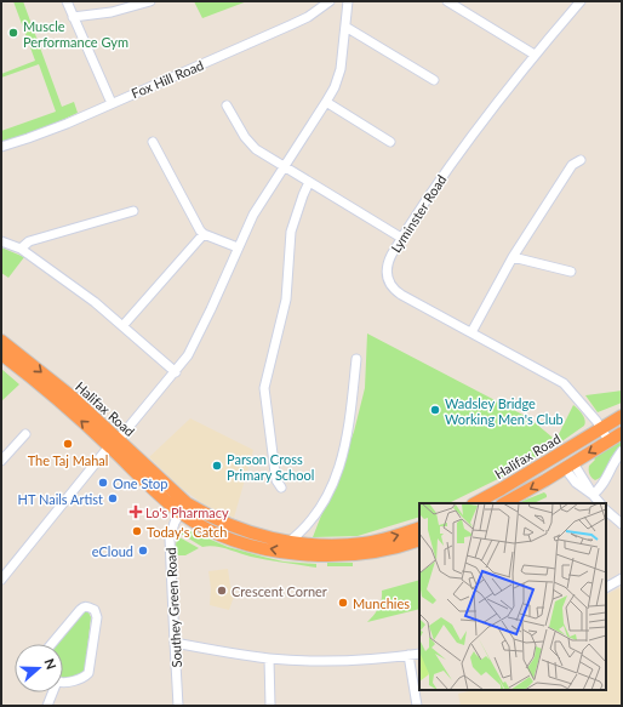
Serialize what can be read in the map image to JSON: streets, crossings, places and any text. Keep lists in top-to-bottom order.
{
  "streets": {
    "highway": ["Halifax Road"],
    "street": ["Fox Hill Road", "Lyminster Road", "Southey Green Road"]
  },
  "crossings": [
    ["Lyminster Road", "Halifax Road"],
    ["Halifax Road", "Southey Green Road"]
  ],
  "places": {
    "other": [
      "Muscle Performance Gym",
      "Wadsley Bridge Working Men's Club",
      "The Taj Mahal",
      "Parson Cross Primary School",
      "One Stop",
      "HT Nails Artist",
      "Today's Catch",
      "eCloud",
      "Crescent Corner",
      "Munchies"
    ],
    "health": ["Lo's Pharmacy"]
  },
  "north": "right"
}
